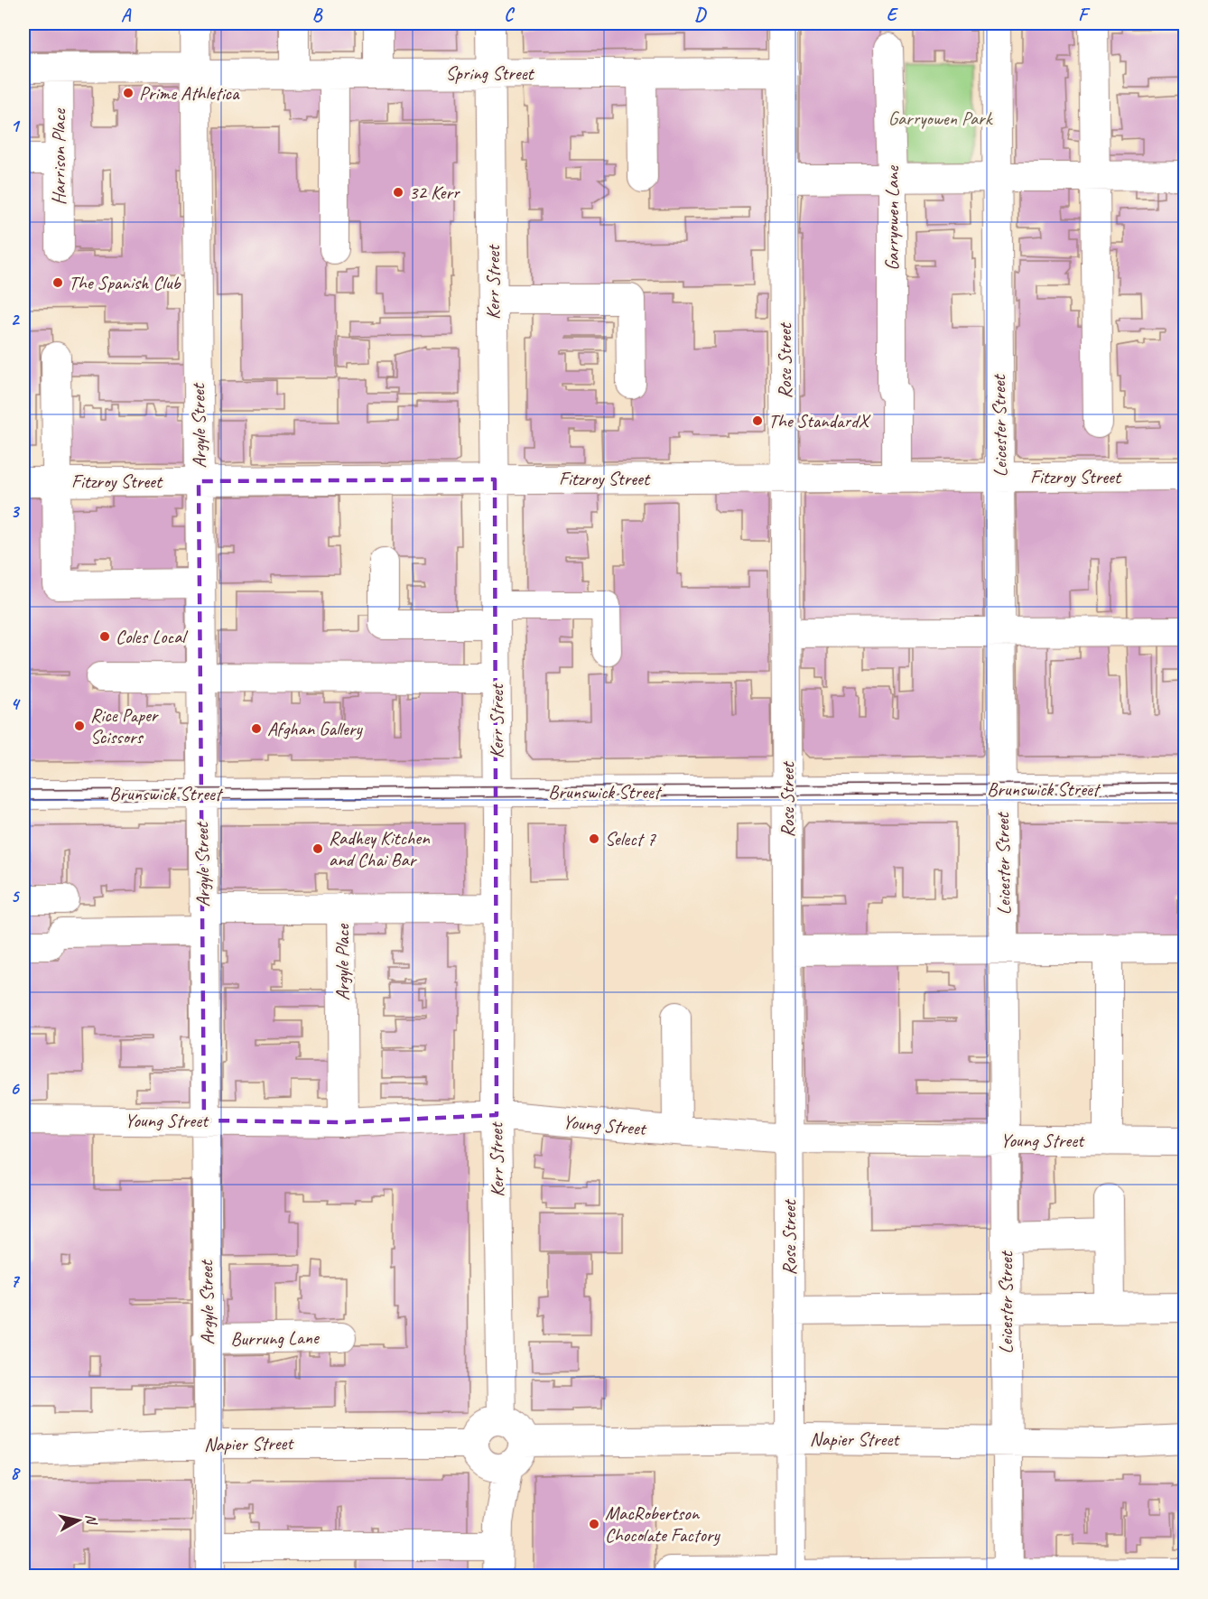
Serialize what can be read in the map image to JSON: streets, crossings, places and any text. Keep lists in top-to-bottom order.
{
  "streets": {
    "street": [
      "Spring Street",
      "Harrison Place",
      "Garryowen Lane",
      "Kerr Street",
      "Rose Street",
      "Argyle Street",
      "Leicester Street",
      "Fitzroy Street",
      "Brunswick Street",
      "Argyle Place",
      "Young Street",
      "Burrung Lane",
      "Napier Street"
    ]
  },
  "crossings": [
    ["Spring Street", "Harrison Place"],
    ["Spring Street", "Kerr Street"],
    ["Spring Street", "Rose Street"],
    ["Spring Street", "Argyle Street"],
    ["Garryowen Lane", "Fitzroy Street"],
    ["Kerr Street", "Fitzroy Street"],
    ["Kerr Street", "Brunswick Street"],
    ["Kerr Street", "Young Street"],
    ["Kerr Street", "Napier Street"],
    ["Rose Street", "Fitzroy Street"],
    ["Rose Street", "Brunswick Street"],
    ["Rose Street", "Young Street"],
    ["Rose Street", "Napier Street"],
    ["Argyle Street", "Fitzroy Street"],
    ["Argyle Street", "Brunswick Street"],
    ["Argyle Street", "Argyle Place"],
    ["Argyle Street", "Young Street"],
    ["Argyle Street", "Burrung Lane"],
    ["Argyle Street", "Napier Street"],
    ["Leicester Street", "Fitzroy Street"],
    ["Leicester Street", "Brunswick Street"],
    ["Leicester Street", "Young Street"],
    ["Leicester Street", "Napier Street"],
    ["Argyle Place", "Young Street"]
  ],
  "parks": ["Garryowen Park"],
  "places": [
    "Prime Athletica",
    "32 Kerr",
    "The Spanish Club",
    "The StandardX",
    "Coles Local",
    "Rice Paper Scissors",
    "Afghan Gallery",
    "Select 7",
    "Radhey Kitchen and Chai Bar",
    "MacRobertson Chocolate Factory"
  ],
  "north": "right",
  "grid": {
    "columns": [
      "A",
      "B",
      "C",
      "D",
      "E",
      "F"
    ],
    "rows": [
      "1",
      "2",
      "3",
      "4",
      "5",
      "6",
      "7",
      "8"
    ]
  }
}
